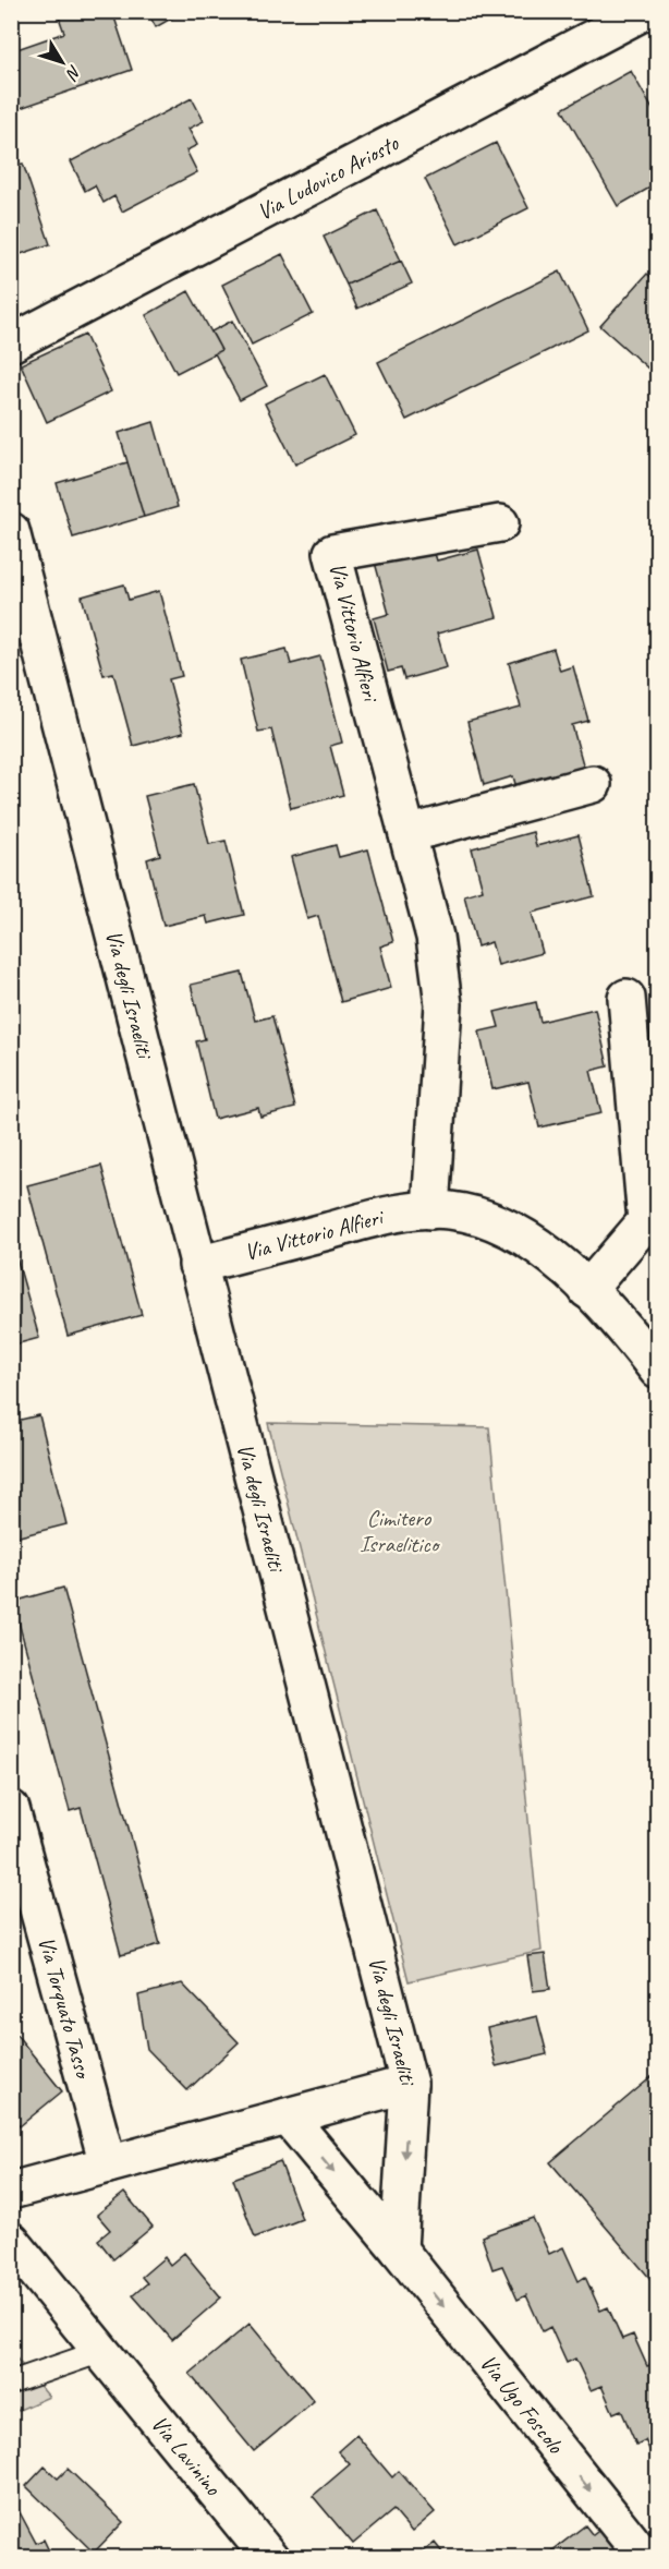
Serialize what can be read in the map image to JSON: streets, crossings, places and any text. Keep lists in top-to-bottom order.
{
  "streets": {
    "street": [
      "Via Ludovico Ariosto",
      "Via Vittorio Alfieri",
      "Via degli Israeliti",
      "Via Torquato Tasso",
      "Via Ugo Foscolo",
      "Via Lavinino"
    ]
  },
  "crossings": [
    ["Via Vittorio Alfieri", "Via degli Israeliti"],
    ["Via degli Israeliti", "Via Torquato Tasso"],
    ["Via degli Israeliti", "Via Ugo Foscolo"]
  ],
  "one_way": ["Via Ugo Foscolo"],
  "parks": ["Cimitero Israelitico"],
  "north": "bottom right"
}
